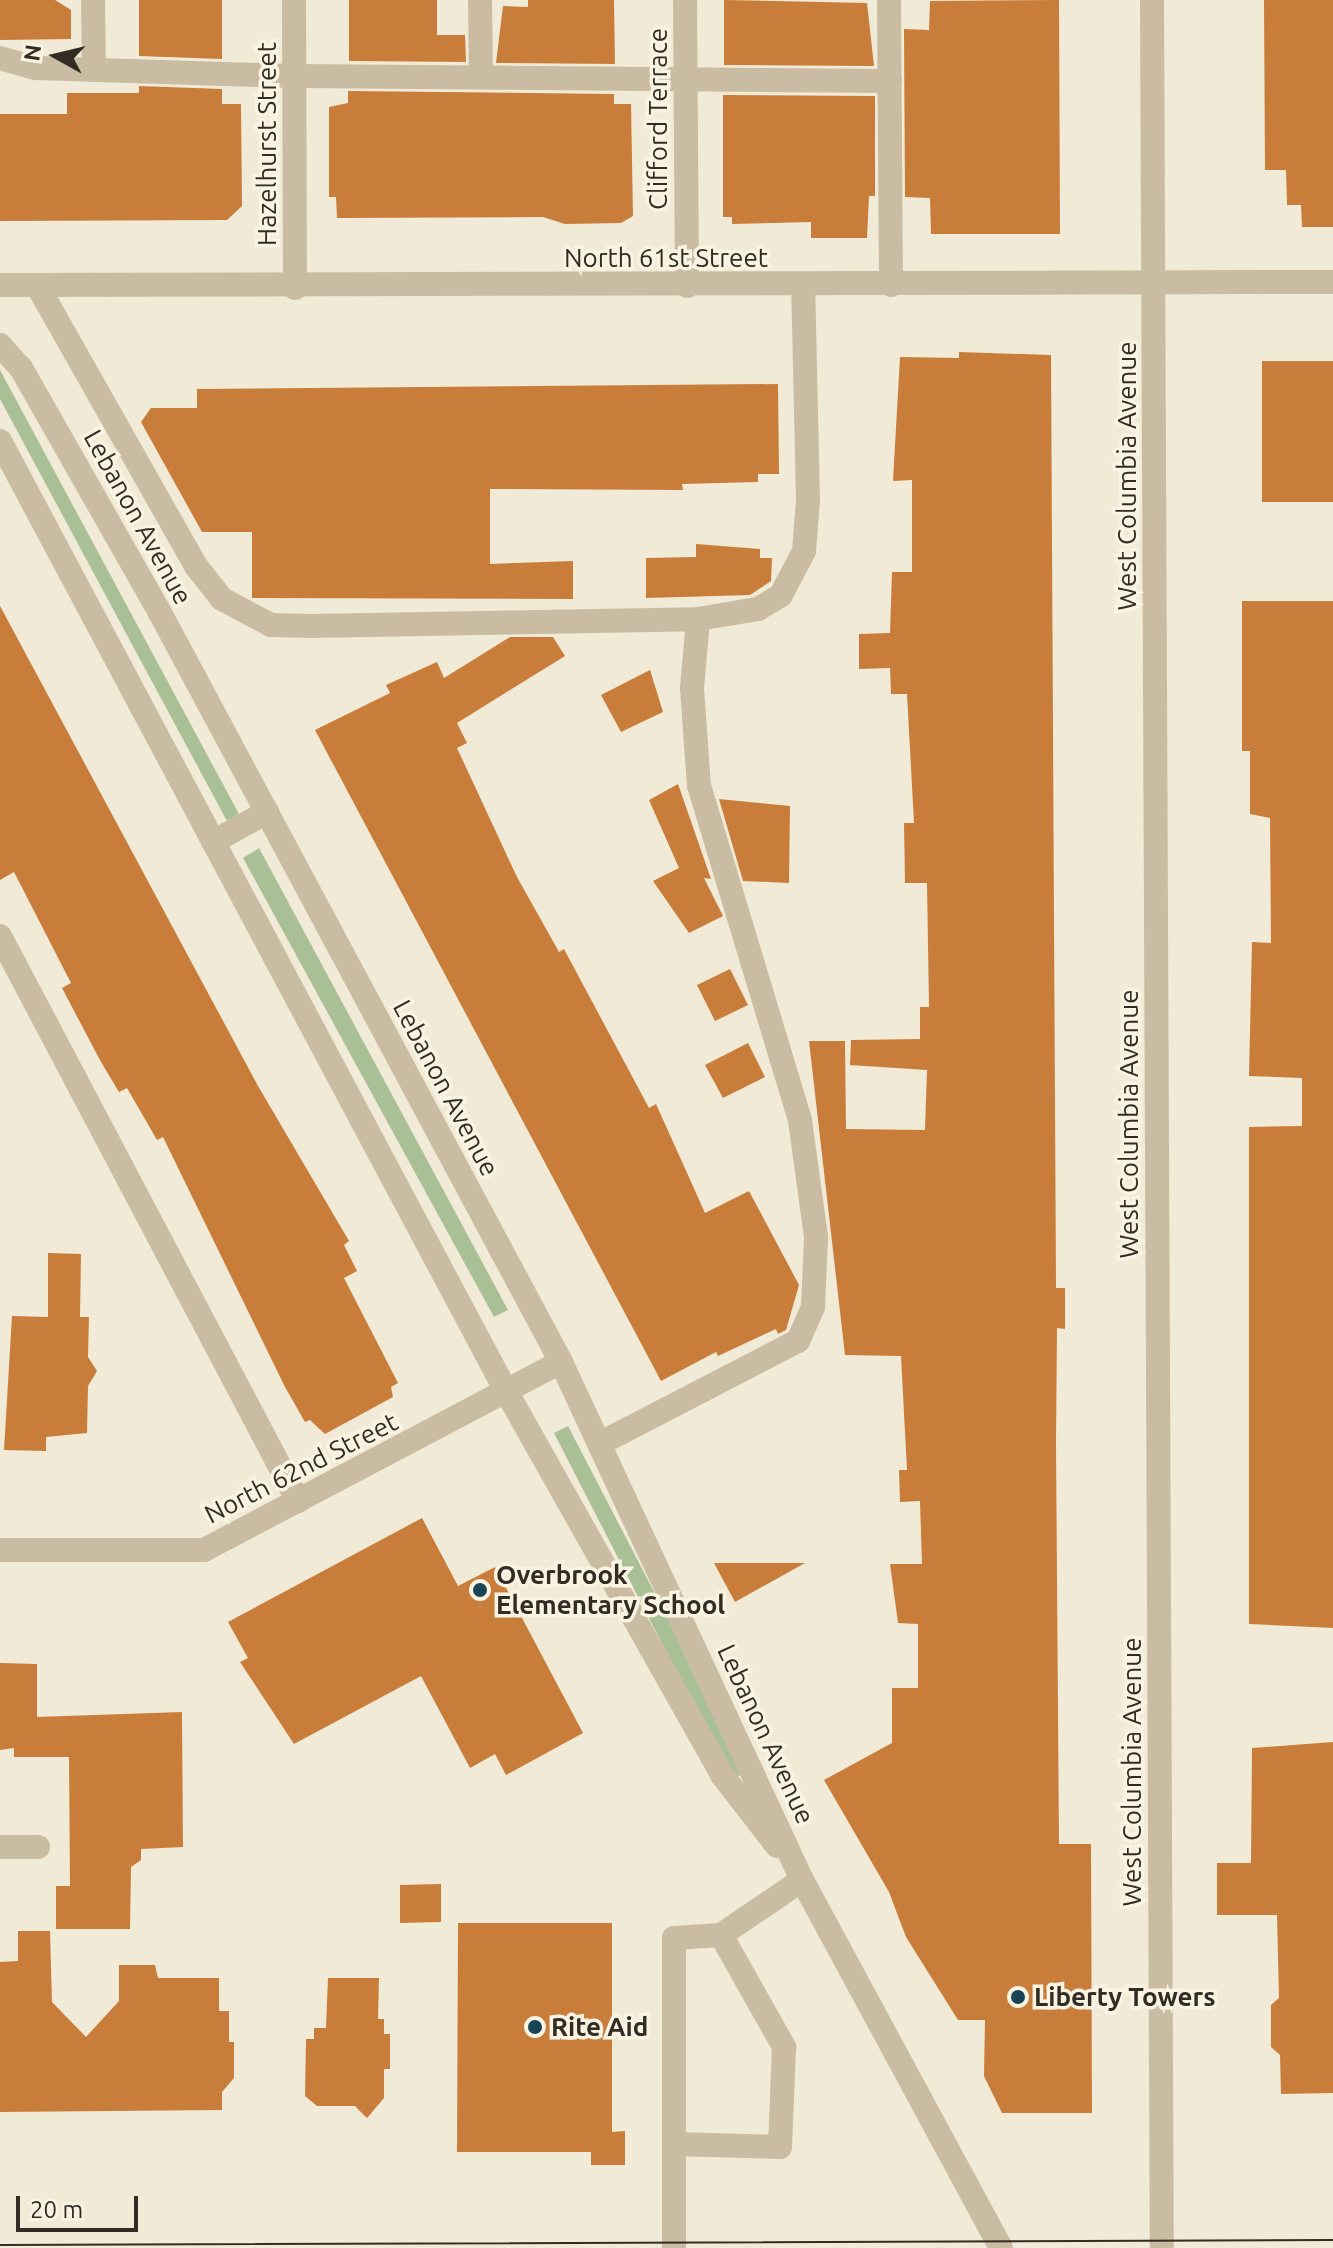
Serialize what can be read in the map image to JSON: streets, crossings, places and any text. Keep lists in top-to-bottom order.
{
  "streets": {
    "street": [
      "Clifford Terrace",
      "Hazelhurst Street",
      "North 61st Street",
      "West Columbia Avenue",
      "Lebanon Avenue",
      "North 62nd Street"
    ]
  },
  "crossings": [
    ["Clifford Terrace", "North 61st Street"],
    ["Hazelhurst Street", "North 61st Street"],
    ["North 61st Street", "West Columbia Avenue"],
    ["Lebanon Avenue", "North 62nd Street"]
  ],
  "places": ["Overbrook Elementary School", "Liberty Towers", "Rite Aid"],
  "scale_bar": "20 m",
  "north": "left"
}
